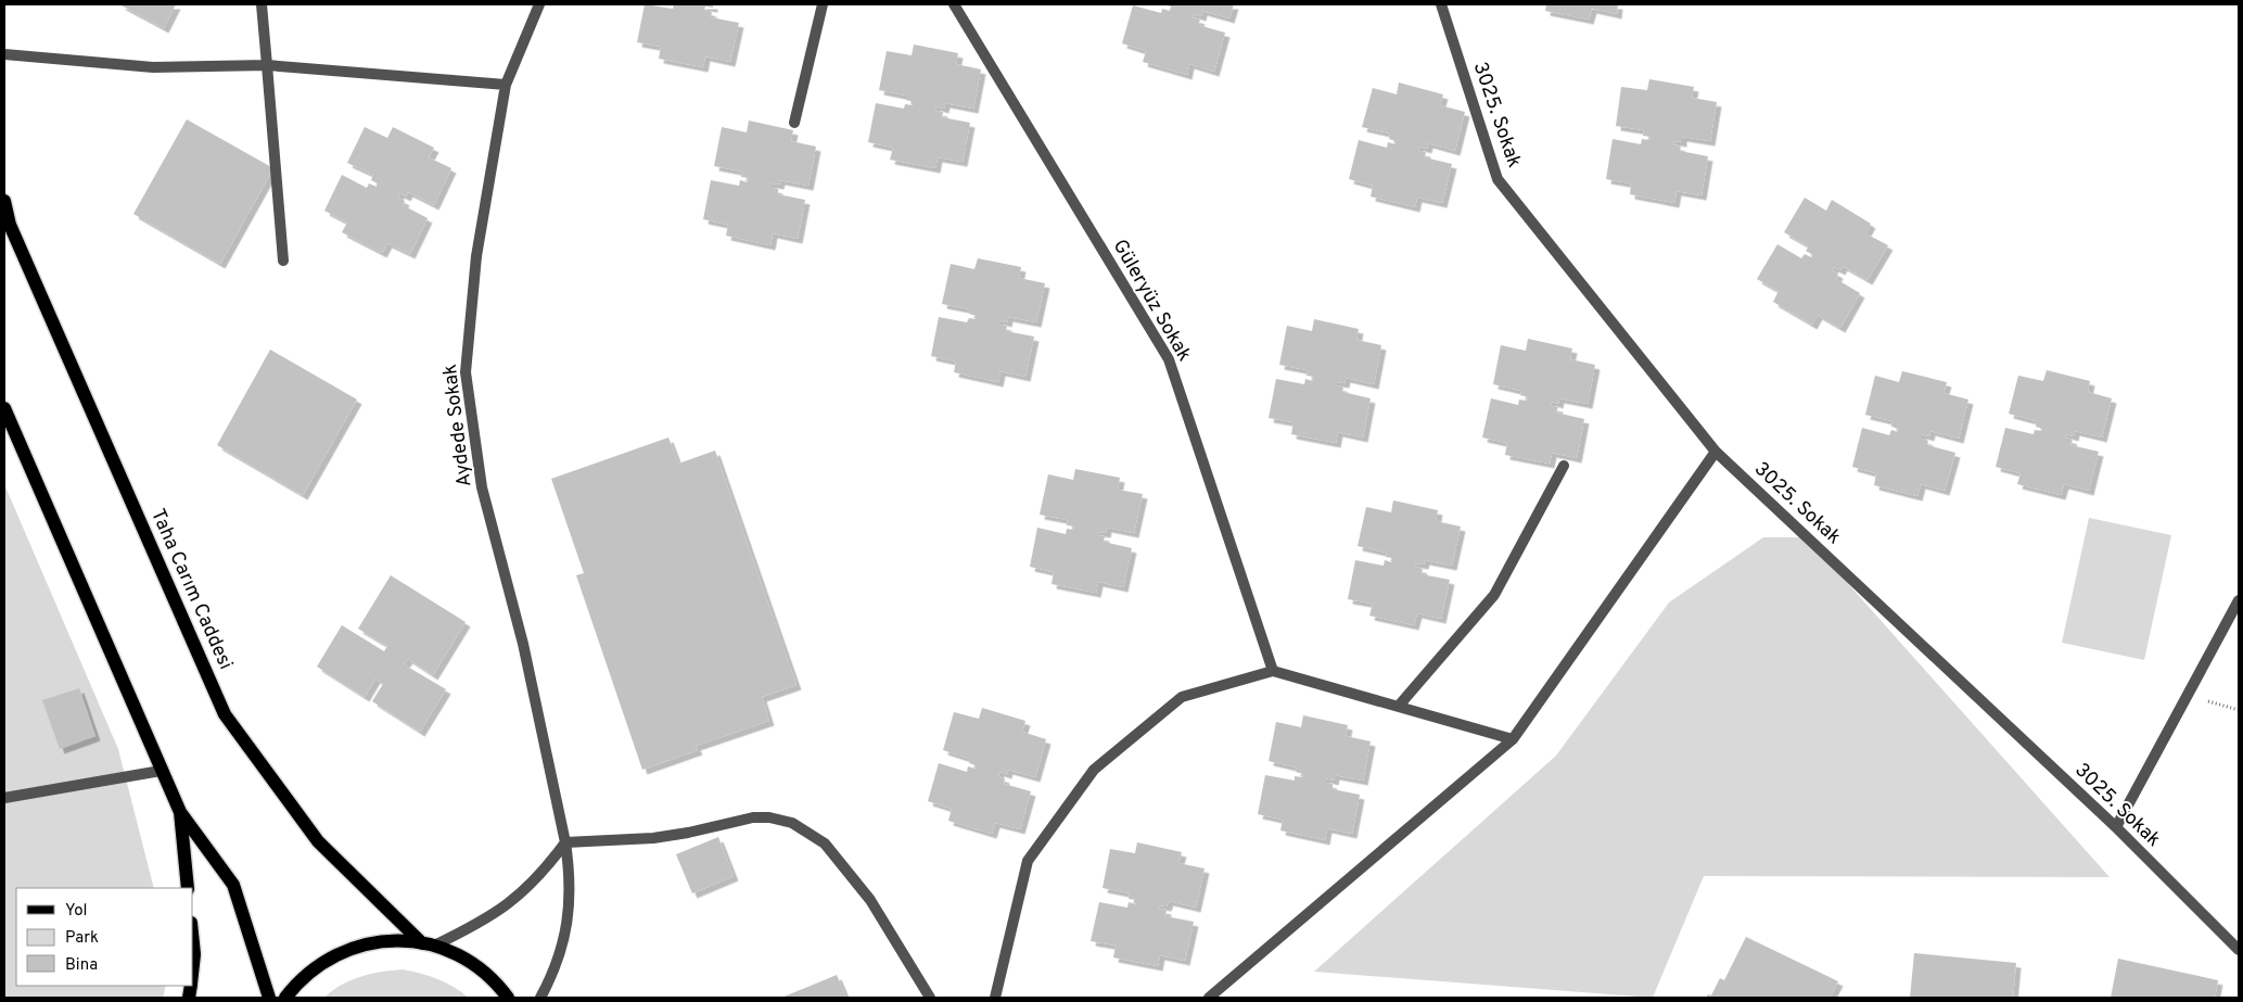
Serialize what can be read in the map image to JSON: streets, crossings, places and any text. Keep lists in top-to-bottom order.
{
  "streets": {
    "main road": ["Taha Carım Caddesi"],
    "street": ["3025. Sokak", "Güleryüz Sokak", "Aydede Sokak"]
  },
  "legend": ["Yol", "Park", "Bina"]
}
